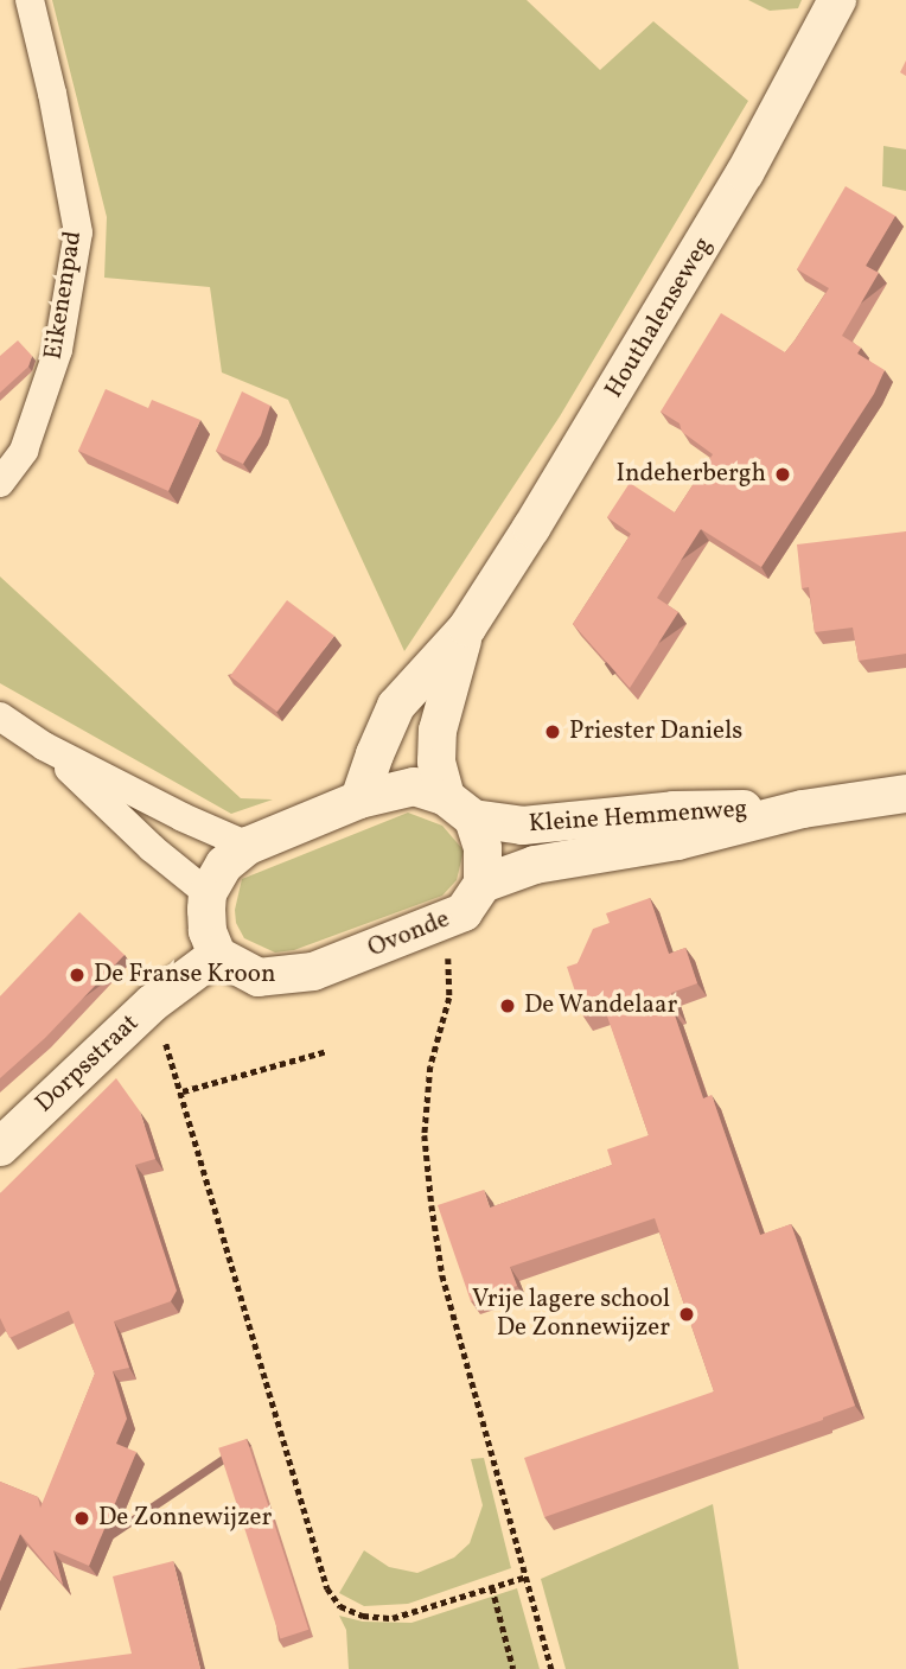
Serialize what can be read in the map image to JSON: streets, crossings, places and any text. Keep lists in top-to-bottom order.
{
  "streets": {
    "street": [
      "Eikenenpad",
      "Houthalenseweg",
      "Kleine Hemmenweg",
      "Ovonde",
      "Dorpsstraat"
    ]
  },
  "crossings": [
    ["Houthalenseweg", "Kleine Hemmenweg"],
    ["Kleine Hemmenweg", "Ovonde"],
    ["Ovonde", "Dorpsstraat"]
  ],
  "places": [
    "Indeherbergh",
    "Priester Daniels",
    "De Franse Kroon",
    "De Wandelaar",
    "Vrije lagere school De Zonnewijzer",
    "De Zonnewijzer"
  ]
}
